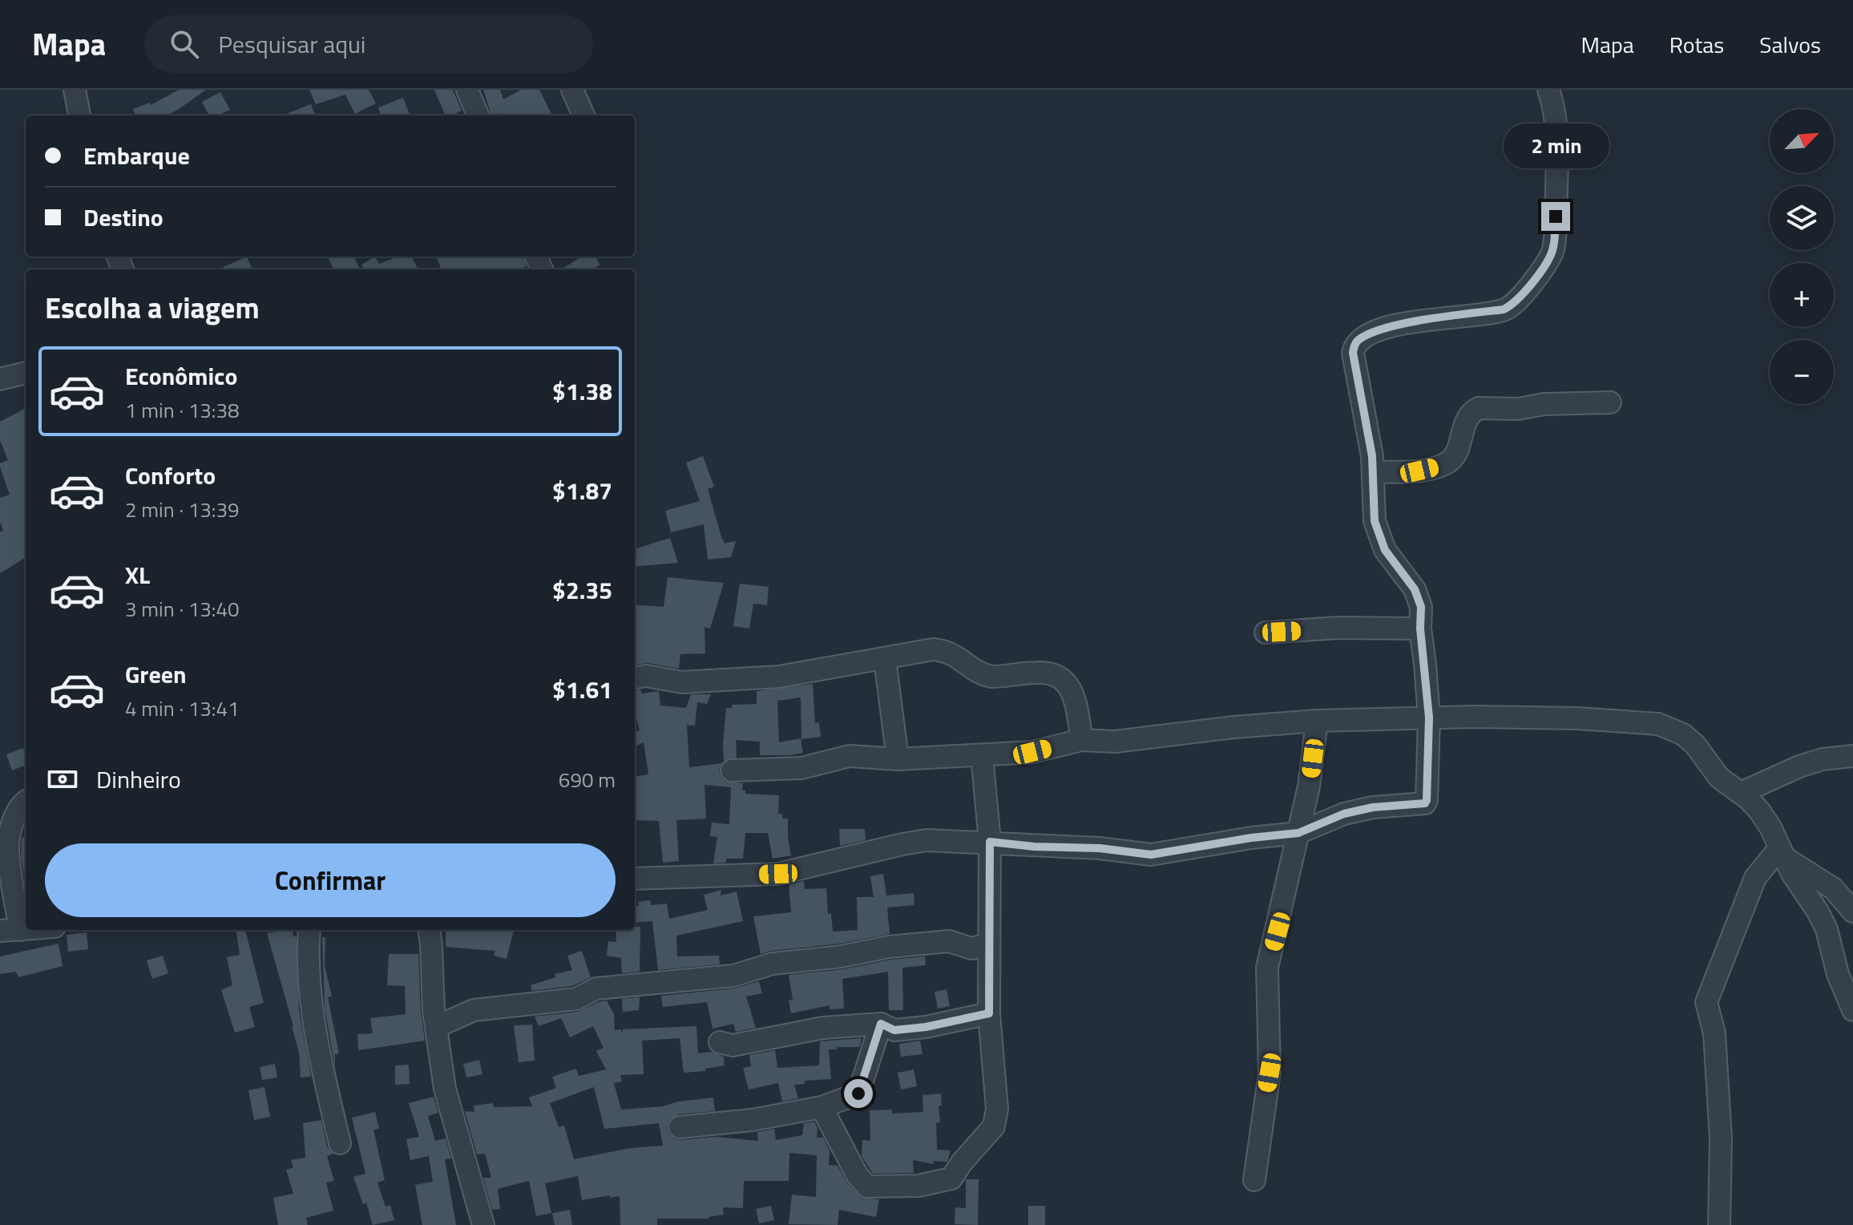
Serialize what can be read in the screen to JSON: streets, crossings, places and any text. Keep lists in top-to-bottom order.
{
  "north": "top right",
  "page": {
    "header": "Mapa",
    "search": "Pesquisar aqui",
    "nav": ["Mapa", "Rotas", "Salvos"],
    "map_buttons": ["+", "−"],
    "banner": ["Embarque", "Destino"],
    "bubble": "2 min",
    "heading": "Escolha a viagem",
    "list": [
      {
        "name": "Econômico",
        "note": "1 min · 13:38",
        "value": "$1.38"
      },
      {
        "name": "Conforto",
        "note": "2 min · 13:39",
        "value": "$1.87"
      },
      {
        "name": "XL",
        "note": "3 min · 13:40",
        "value": "$2.35"
      },
      {
        "name": "Green",
        "note": "4 min · 13:41",
        "value": "$1.61"
      }
    ],
    "pay": ["Dinheiro", "690 m"],
    "buttons": "Confirmar"
  }
}
